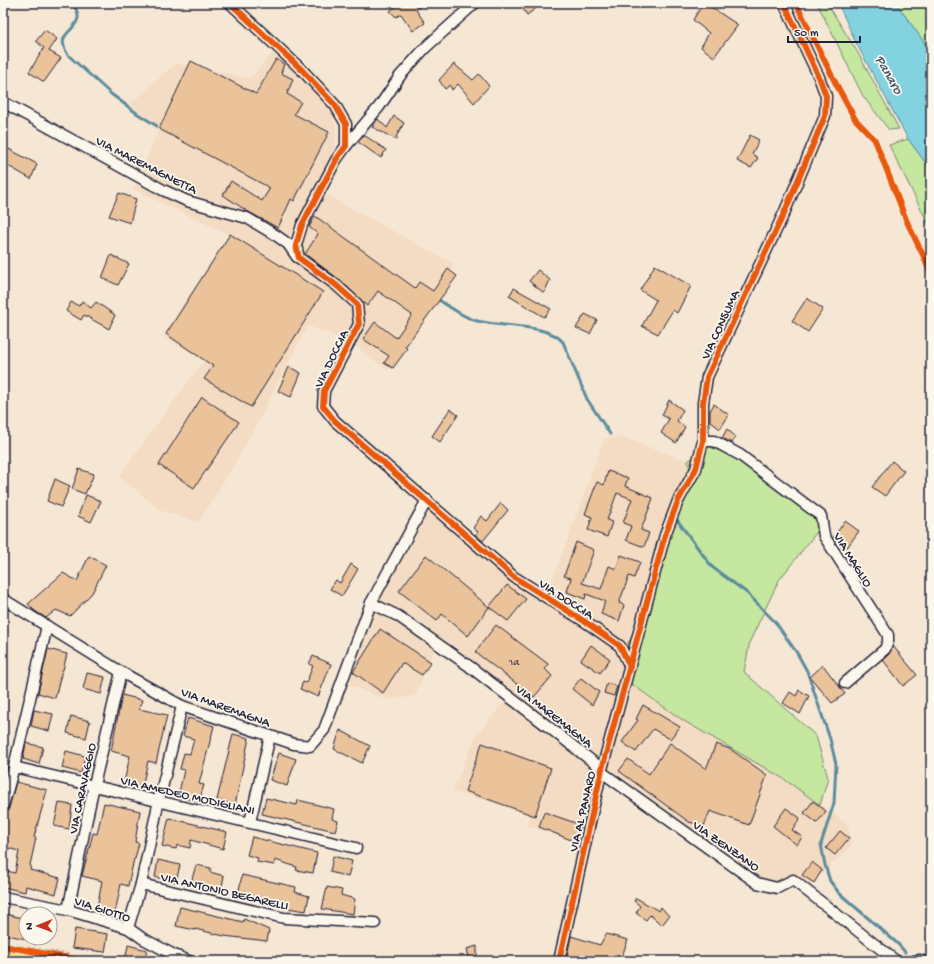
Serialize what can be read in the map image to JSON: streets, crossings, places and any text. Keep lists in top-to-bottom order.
{
  "streets": {
    "street": [
      "VIA MAREMAGNETTA",
      "VIA CONSUMA",
      "VIA DOCCIA",
      "VIA MAGLIO",
      "VIA MAREMAGNA",
      "VIA CARAVAGGIO",
      "VIA AMEDEO MODIGLIANI",
      "VIA AL PANARO",
      "VIA ZENZANO",
      "VIA ANTONIO BEGARELLI",
      "VIA GIOTTO"
    ]
  },
  "crossings": [
    ["VIA MAREMAGNETTA", "VIA DOCCIA"],
    ["VIA CONSUMA", "VIA DOCCIA"],
    ["VIA CONSUMA", "VIA MAGLIO"],
    ["VIA CONSUMA", "VIA AL PANARO"],
    ["VIA DOCCIA", "VIA MAREMAGNA"],
    ["VIA DOCCIA", "VIA AL PANARO"],
    ["VIA MAREMAGNA", "VIA CARAVAGGIO"],
    ["VIA MAREMAGNA", "VIA AL PANARO"],
    ["VIA MAREMAGNA", "VIA ZENZANO"],
    ["VIA CARAVAGGIO", "VIA AMEDEO MODIGLIANI"],
    ["VIA CARAVAGGIO", "VIA GIOTTO"],
    ["VIA AL PANARO", "VIA ZENZANO"]
  ],
  "water": ["Panaro"],
  "house_numbers": ["1a"],
  "scale_bar": "50 m",
  "north": "left"
}
